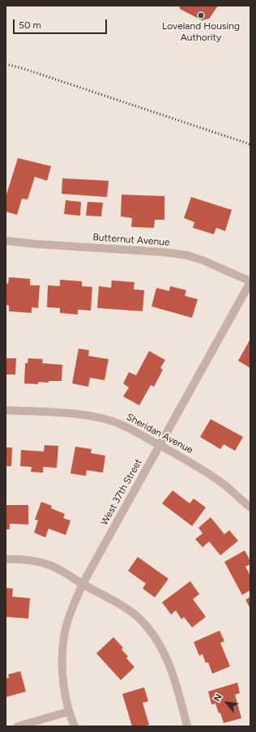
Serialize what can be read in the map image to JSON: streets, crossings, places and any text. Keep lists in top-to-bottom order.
{
  "streets": {
    "street": ["Butternut Avenue", "Sheridan Avenue", "West 37th Street"]
  },
  "crossings": [
    ["Butternut Avenue", "West 37th Street"],
    ["Sheridan Avenue", "West 37th Street"]
  ],
  "places": ["Loveland Housing Authority"],
  "scale_bar": "50 m",
  "north": "top left"
}
